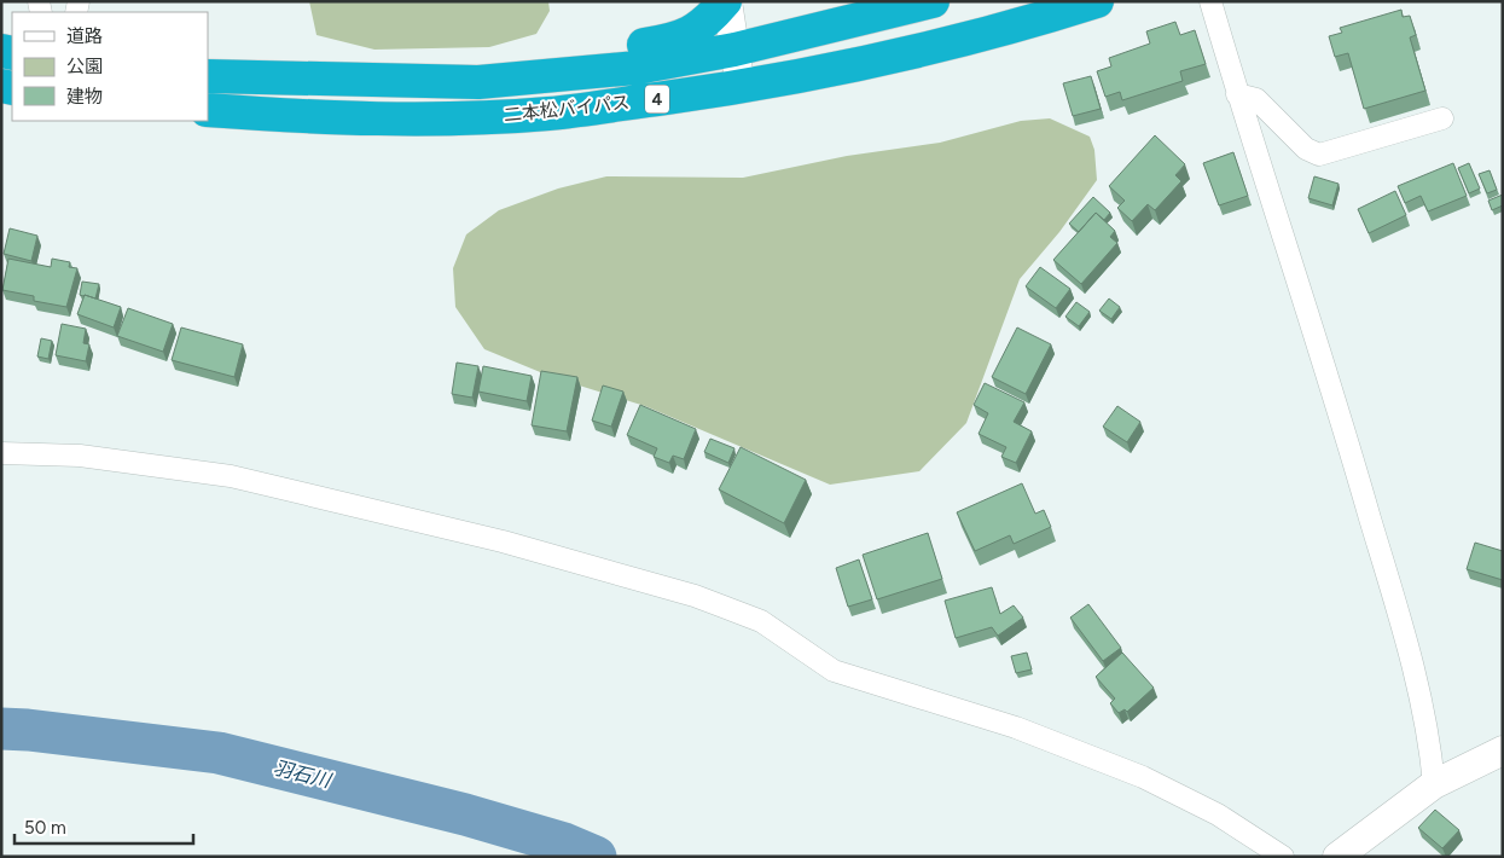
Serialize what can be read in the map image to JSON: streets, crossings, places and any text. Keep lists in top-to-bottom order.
{
  "streets": {
    "highway": ["4", "二本松バイパス"]
  },
  "water": ["羽石川"],
  "legend": ["道路", "公園", "建物"],
  "scale_bar": "50 m"
}
